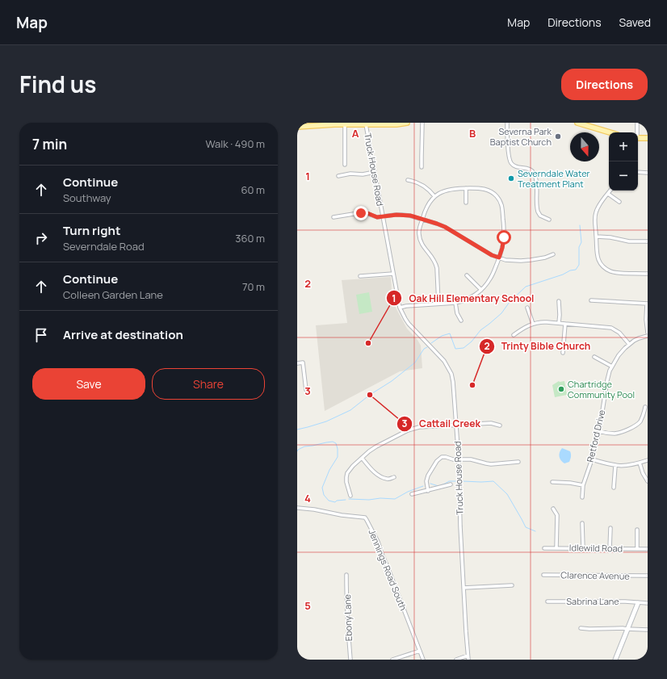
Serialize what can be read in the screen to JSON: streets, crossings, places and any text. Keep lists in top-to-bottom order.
{
  "streets": {
    "street": [
      "Truck House Road",
      "Retford Drive",
      "Idlewild Road",
      "Jennings Road South",
      "Clarence Avenue",
      "Sabrina Lane",
      "Ebony Lane"
    ]
  },
  "places": [
    "Severna Park Baptist Church",
    "Severndale Water Treatment Plant",
    "Oak Hill Elementary School",
    "Trinty Bible Church",
    "Chartridge Community Pool",
    "Cattail Creek"
  ],
  "north": "bottom",
  "page": {
    "header": "Map",
    "nav": ["Map", "Directions", "Saved"],
    "title": "Find us",
    "buttons": [
      "Directions",
      ["Save", "Share"]
    ],
    "heading": ["7 min", "Walk · 490 m"],
    "map_buttons": ["+", "−"],
    "list": [
      ["Continue", "Southway", "60 m"],
      ["Turn right", "Severndale Road", "360 m"],
      ["Continue", "Colleen Garden Lane", "70 m"],
      "Arrive at destination"
    ]
  },
  "grid": {
    "columns": ["A", "B"],
    "rows": [
      "1",
      "2",
      "3",
      "4",
      "5"
    ]
  }
}
